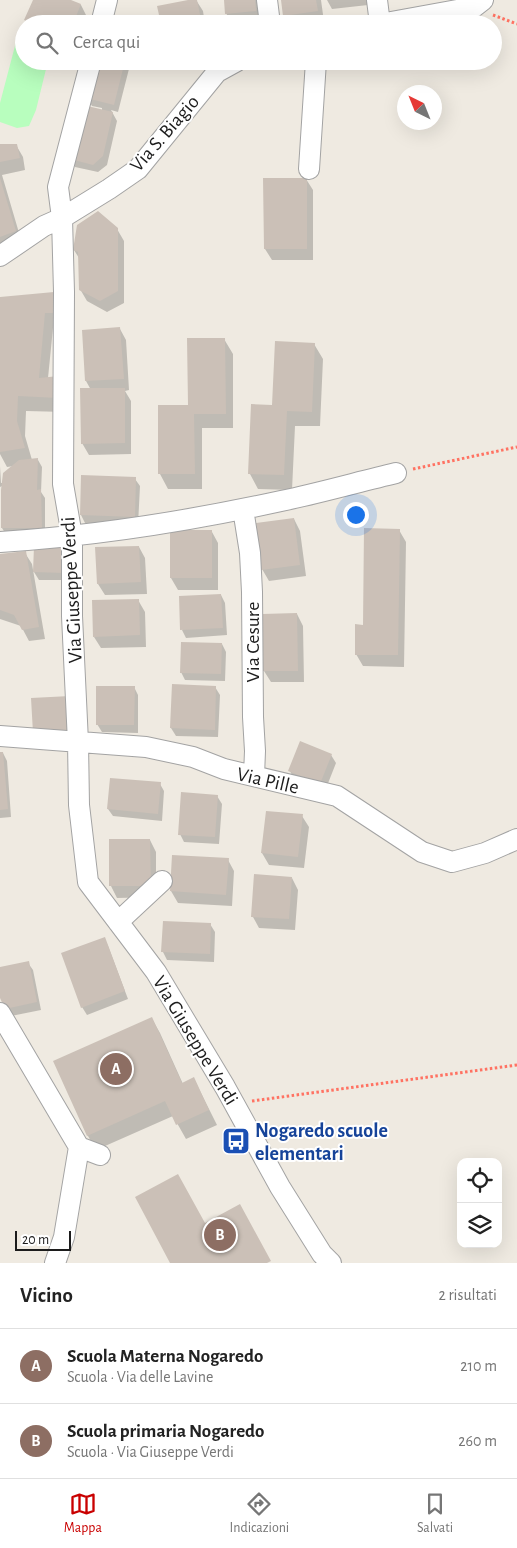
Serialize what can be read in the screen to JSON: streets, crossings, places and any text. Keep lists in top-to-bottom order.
{
  "streets": {
    "street": [
      "Via S. Biagio",
      "Via Giuseppe Verdi",
      "Via Cesure",
      "Via Pille"
    ]
  },
  "crossings": [
    ["Via S. Biagio", "Via Giuseppe Verdi"],
    ["Via Giuseppe Verdi", "Via Pille"],
    ["Via Cesure", "Via Pille"]
  ],
  "places": {
    "bus stop": ["Nogaredo scuole elementari"]
  },
  "scale_bar": "20 m",
  "north": "top left",
  "page": {
    "search": "Cerca qui",
    "pins": ["A", "B"],
    "scale": "20 m",
    "heading": ["Vicino", "2 risultati"],
    "list": [
      {
        "mark": "A",
        "name": "Scuola Materna Nogaredo",
        "note": "Scuola · Via delle Lavine",
        "value": "210 m"
      },
      {
        "mark": "B",
        "name": "Scuola primaria Nogaredo",
        "note": "Scuola · Via Giuseppe Verdi",
        "value": "260 m"
      }
    ],
    "nav": ["Mappa", "Indicazioni", "Salvati"]
  }
}
